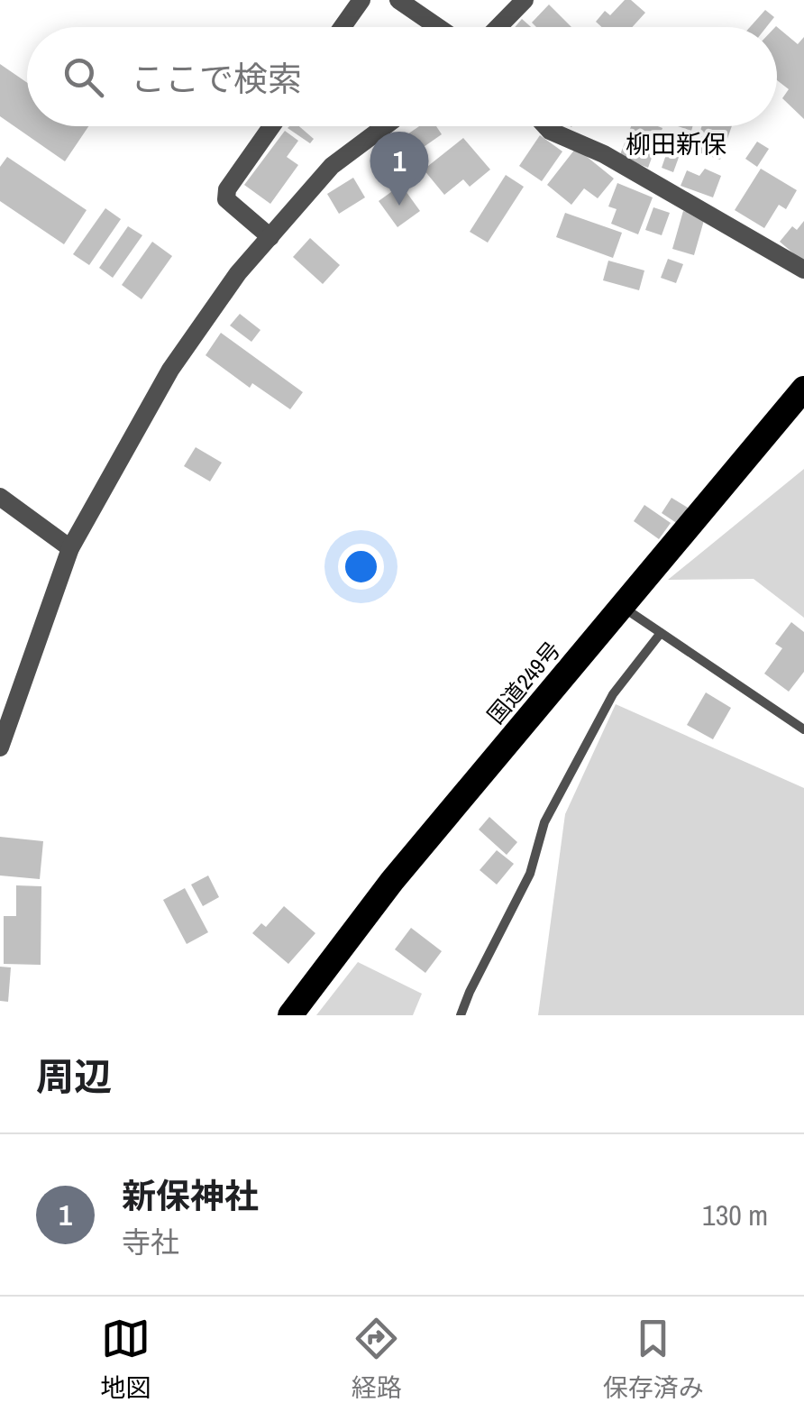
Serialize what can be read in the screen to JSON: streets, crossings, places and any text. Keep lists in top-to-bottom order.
{
  "streets": {
    "highway": ["国道249号"]
  },
  "districts": ["柳田新保"],
  "page": {
    "search": "ここで検索",
    "pins": "1",
    "heading": "周辺",
    "list": [
      {
        "mark": "1",
        "name": "新保神社",
        "note": "寺社",
        "value": "130 m"
      }
    ],
    "nav": ["地図", "経路", "保存済み"]
  }
}
